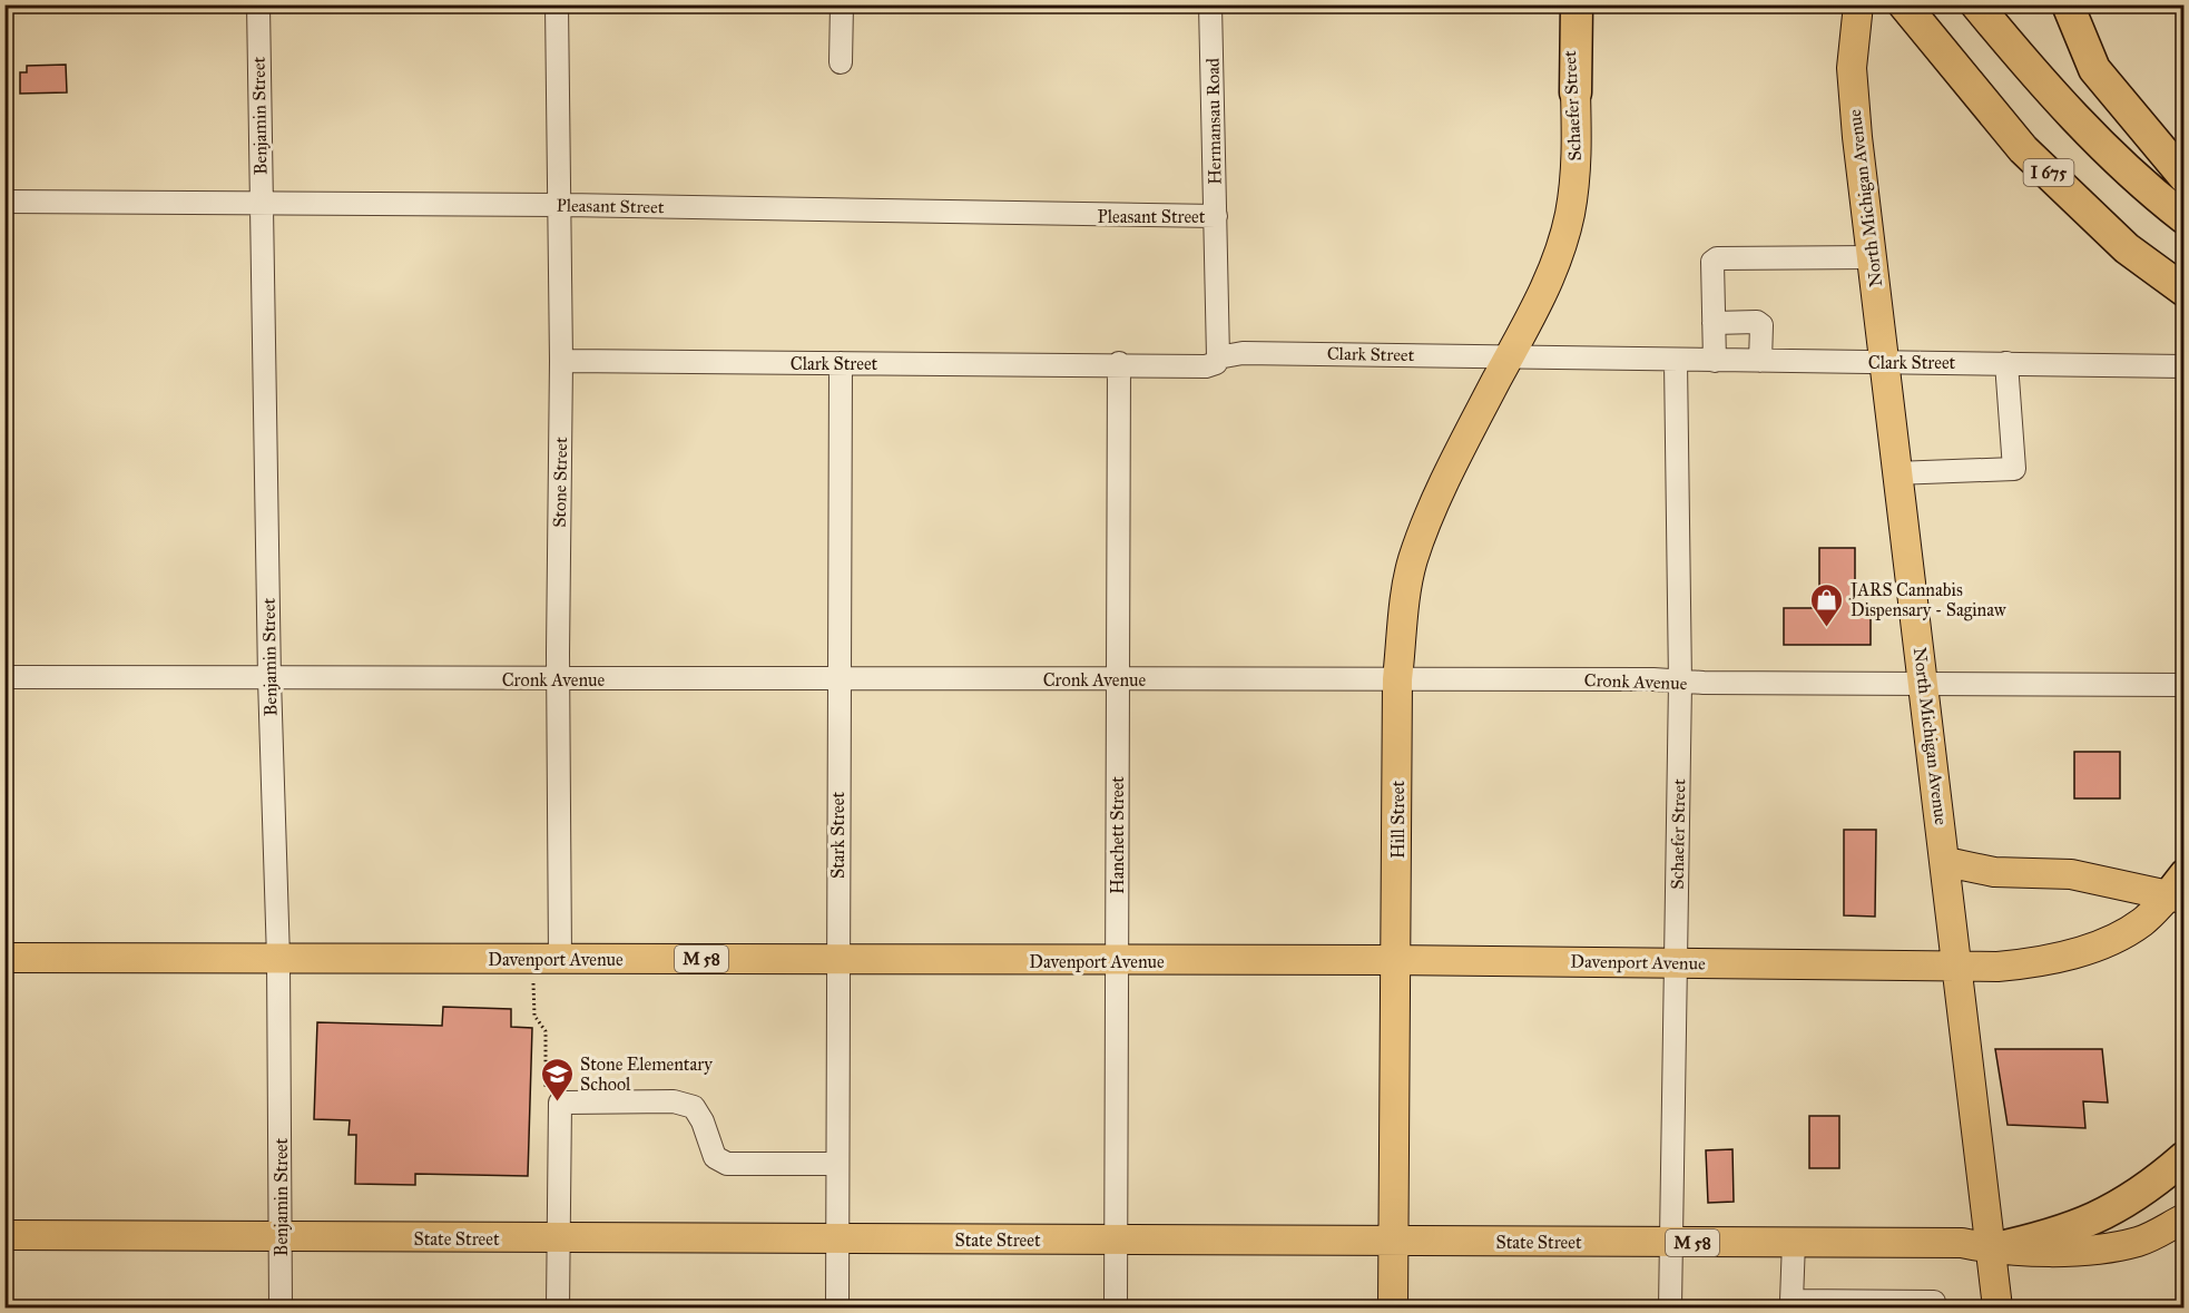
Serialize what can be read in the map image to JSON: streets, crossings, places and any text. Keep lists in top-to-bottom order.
{
  "streets": {
    "highway": ["I 675"],
    "main road": [
      "Schaefer Street",
      "North Michigan Avenue",
      "Hill Street",
      "Davenport Avenue",
      "M 58",
      "State Street"
    ],
    "street": [
      "Benjamin Street",
      "Hermansau Road",
      "Pleasant Street",
      "Clark Street",
      "Stone Street",
      "Cronk Avenue",
      "Stark Street",
      "Hanchett Street"
    ]
  },
  "crossings": [
    ["Schaefer Street", "Clark Street"],
    ["Schaefer Street", "Cronk Avenue"],
    ["Schaefer Street", "Hill Street"],
    ["Schaefer Street", "Davenport Avenue"],
    ["Schaefer Street", "State Street"],
    ["Benjamin Street", "Pleasant Street"],
    ["Benjamin Street", "Cronk Avenue"],
    ["Benjamin Street", "Davenport Avenue"],
    ["Benjamin Street", "State Street"],
    ["Hermansau Road", "Pleasant Street"],
    ["Hermansau Road", "Clark Street"],
    ["North Michigan Avenue", "Clark Street"],
    ["North Michigan Avenue", "Cronk Avenue"],
    ["North Michigan Avenue", "Davenport Avenue"],
    ["North Michigan Avenue", "State Street"],
    ["Pleasant Street", "Stone Street"],
    ["Clark Street", "Stone Street"],
    ["Clark Street", "Hill Street"],
    ["Clark Street", "Stark Street"],
    ["Clark Street", "Hanchett Street"],
    ["Stone Street", "Cronk Avenue"],
    ["Stone Street", "Davenport Avenue"],
    ["Cronk Avenue", "Hill Street"],
    ["Cronk Avenue", "Stark Street"],
    ["Cronk Avenue", "Hanchett Street"],
    ["Hill Street", "Davenport Avenue"],
    ["Hill Street", "State Street"],
    ["Stark Street", "Davenport Avenue"],
    ["Stark Street", "State Street"],
    ["Hanchett Street", "Davenport Avenue"],
    ["Hanchett Street", "State Street"]
  ],
  "places": {
    "shop": ["JARS Cannabis Dispensary - Saginaw"],
    "school or university": ["Stone Elementary School"]
  }
}
